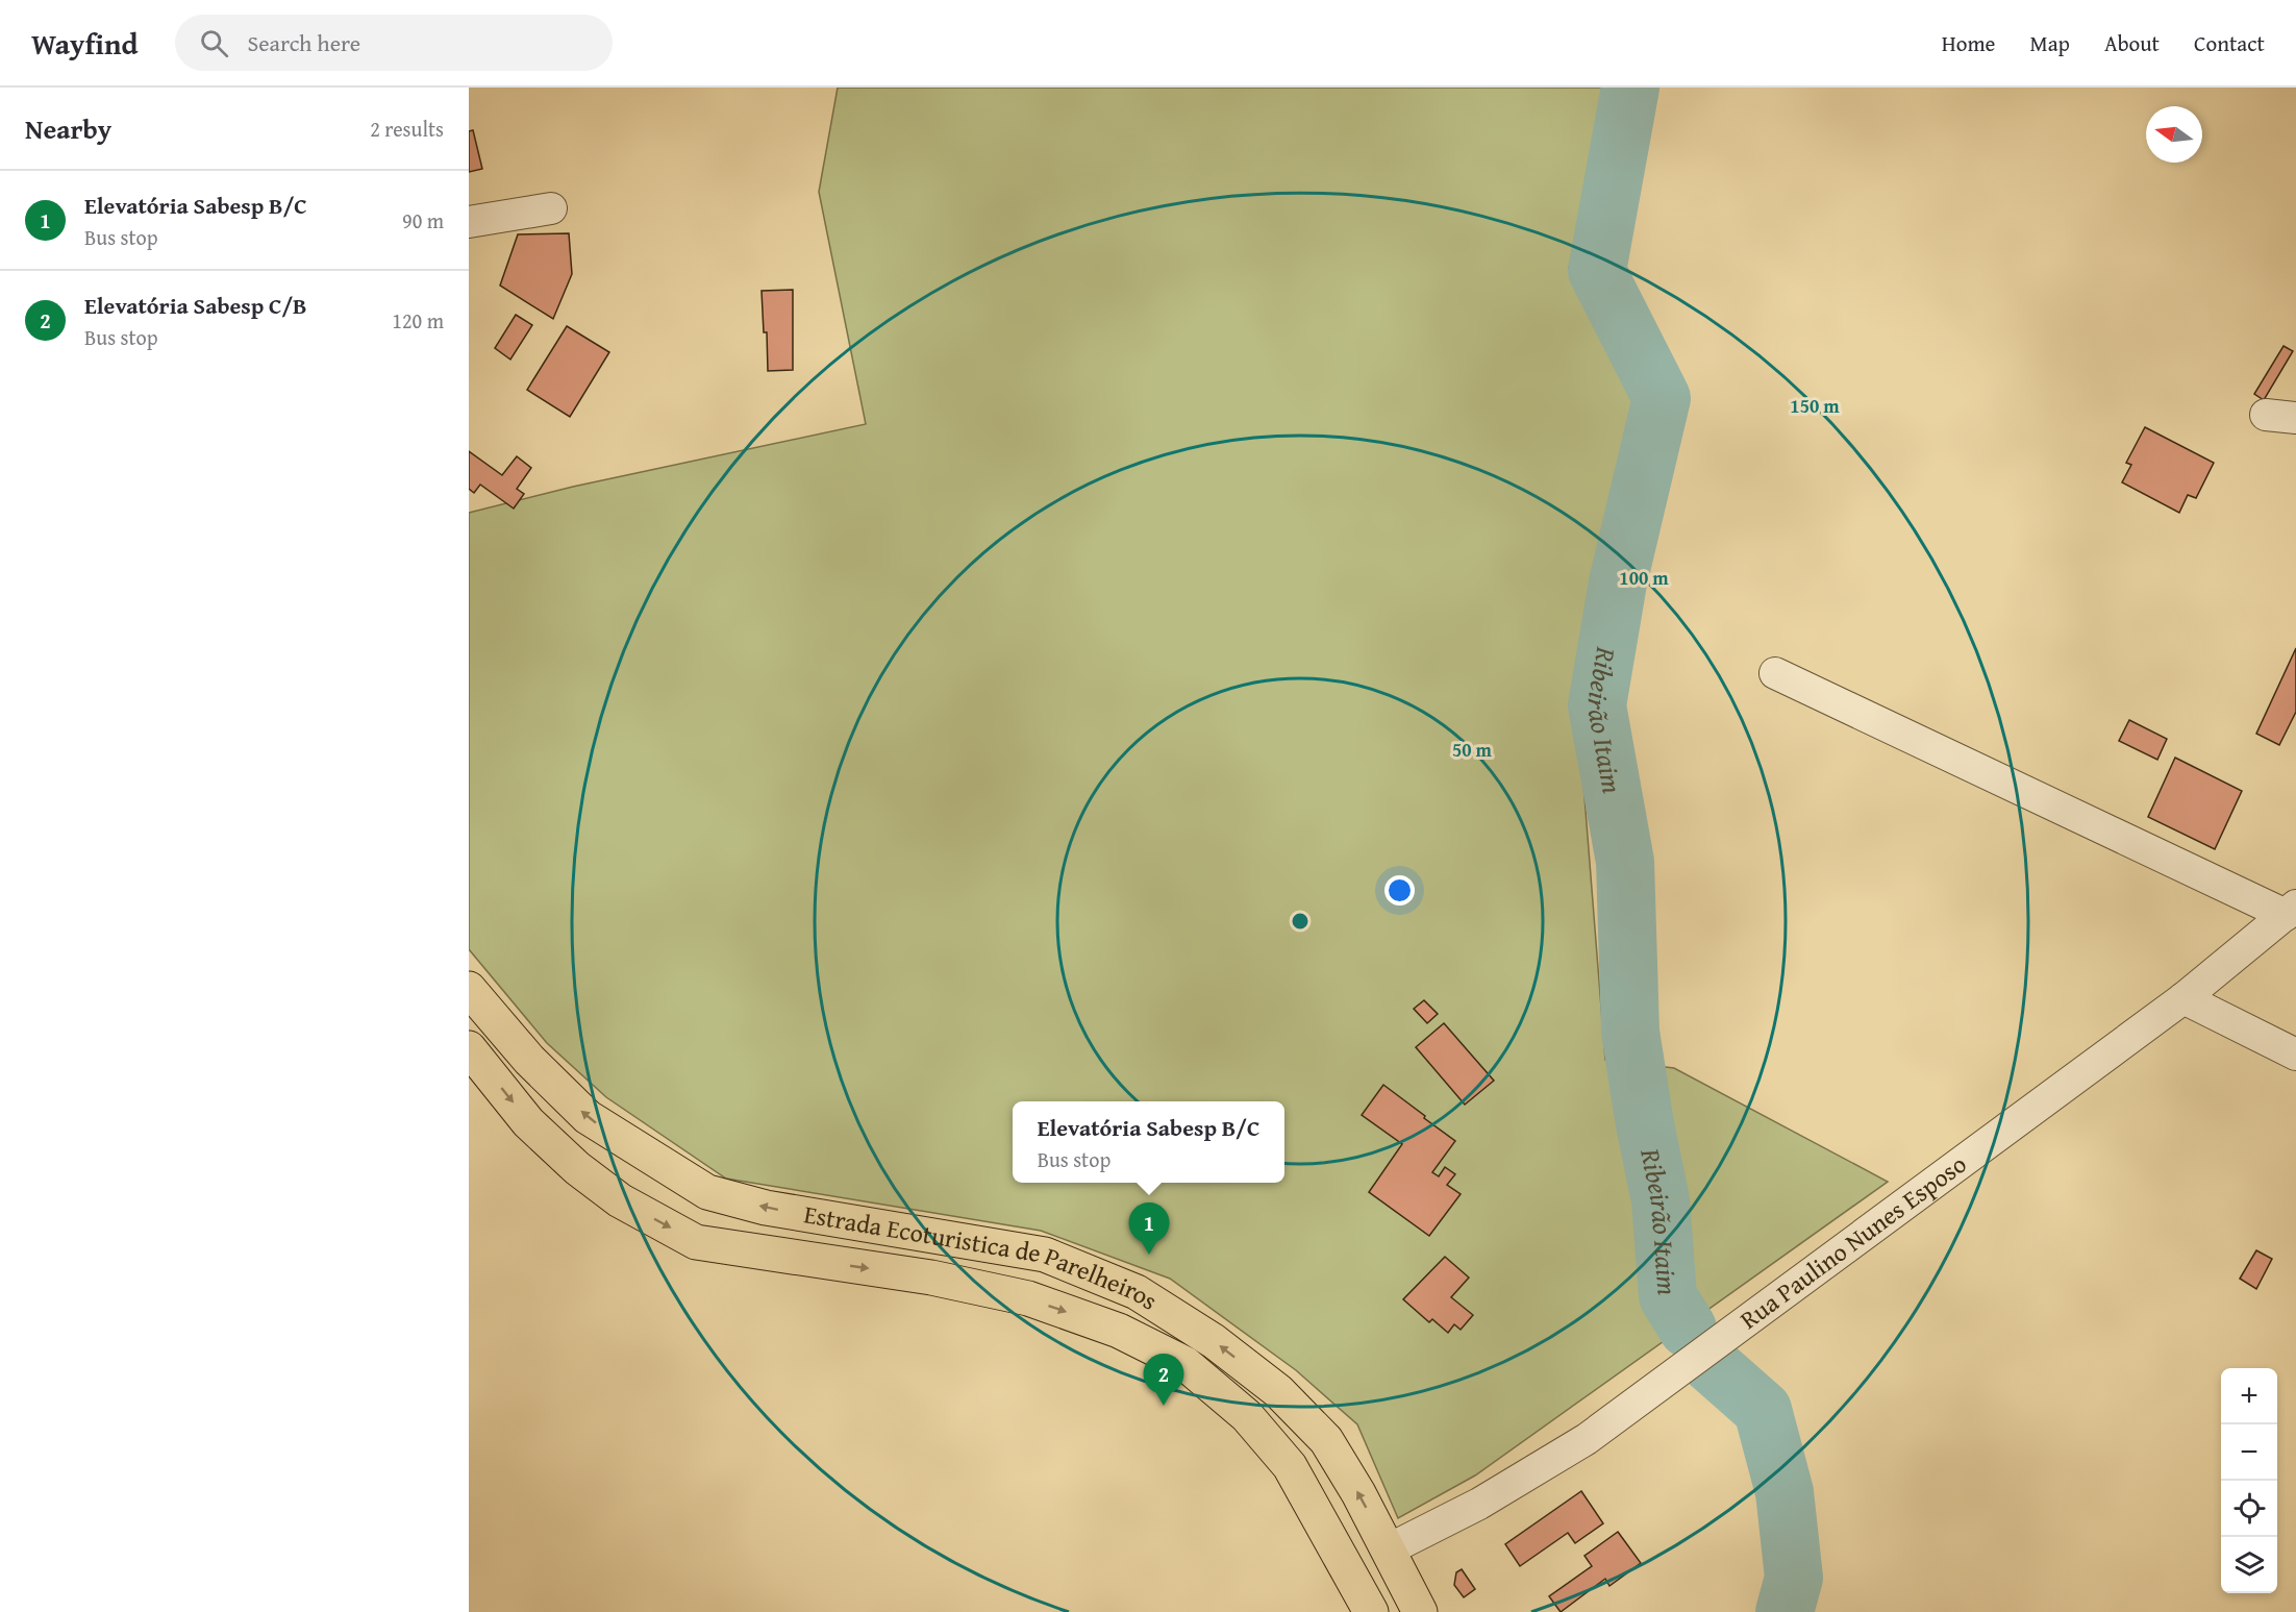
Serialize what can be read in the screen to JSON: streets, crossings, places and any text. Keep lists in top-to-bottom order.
{
  "streets": {
    "main road": ["Estrada Ecoturistica de Parelheiros"],
    "street": ["Rua Paulino Nunes Esposo"]
  },
  "crossings": [
    ["Rua Paulino Nunes Esposo", "Estrada Ecoturistica de Parelheiros"]
  ],
  "water": ["Ribeirão Itaim"],
  "north": "left",
  "page": {
    "header": "Wayfind",
    "search": "Search here",
    "nav": [
      "Home",
      "Map",
      "About",
      "Contact"
    ],
    "heading": ["Nearby", "2 results"],
    "list": [
      {
        "mark": "1",
        "name": "Elevatória Sabesp B/C",
        "note": "Bus stop",
        "value": "90 m"
      },
      {
        "mark": "2",
        "name": "Elevatória Sabesp C/B",
        "note": "Bus stop",
        "value": "120 m"
      }
    ],
    "popup": ["Elevatória Sabesp B/C", "Bus stop"],
    "pins": ["1", "2"],
    "map_buttons": ["+", "−"]
  },
  "rings": ["150 m", "100 m", "50 m"]
}
